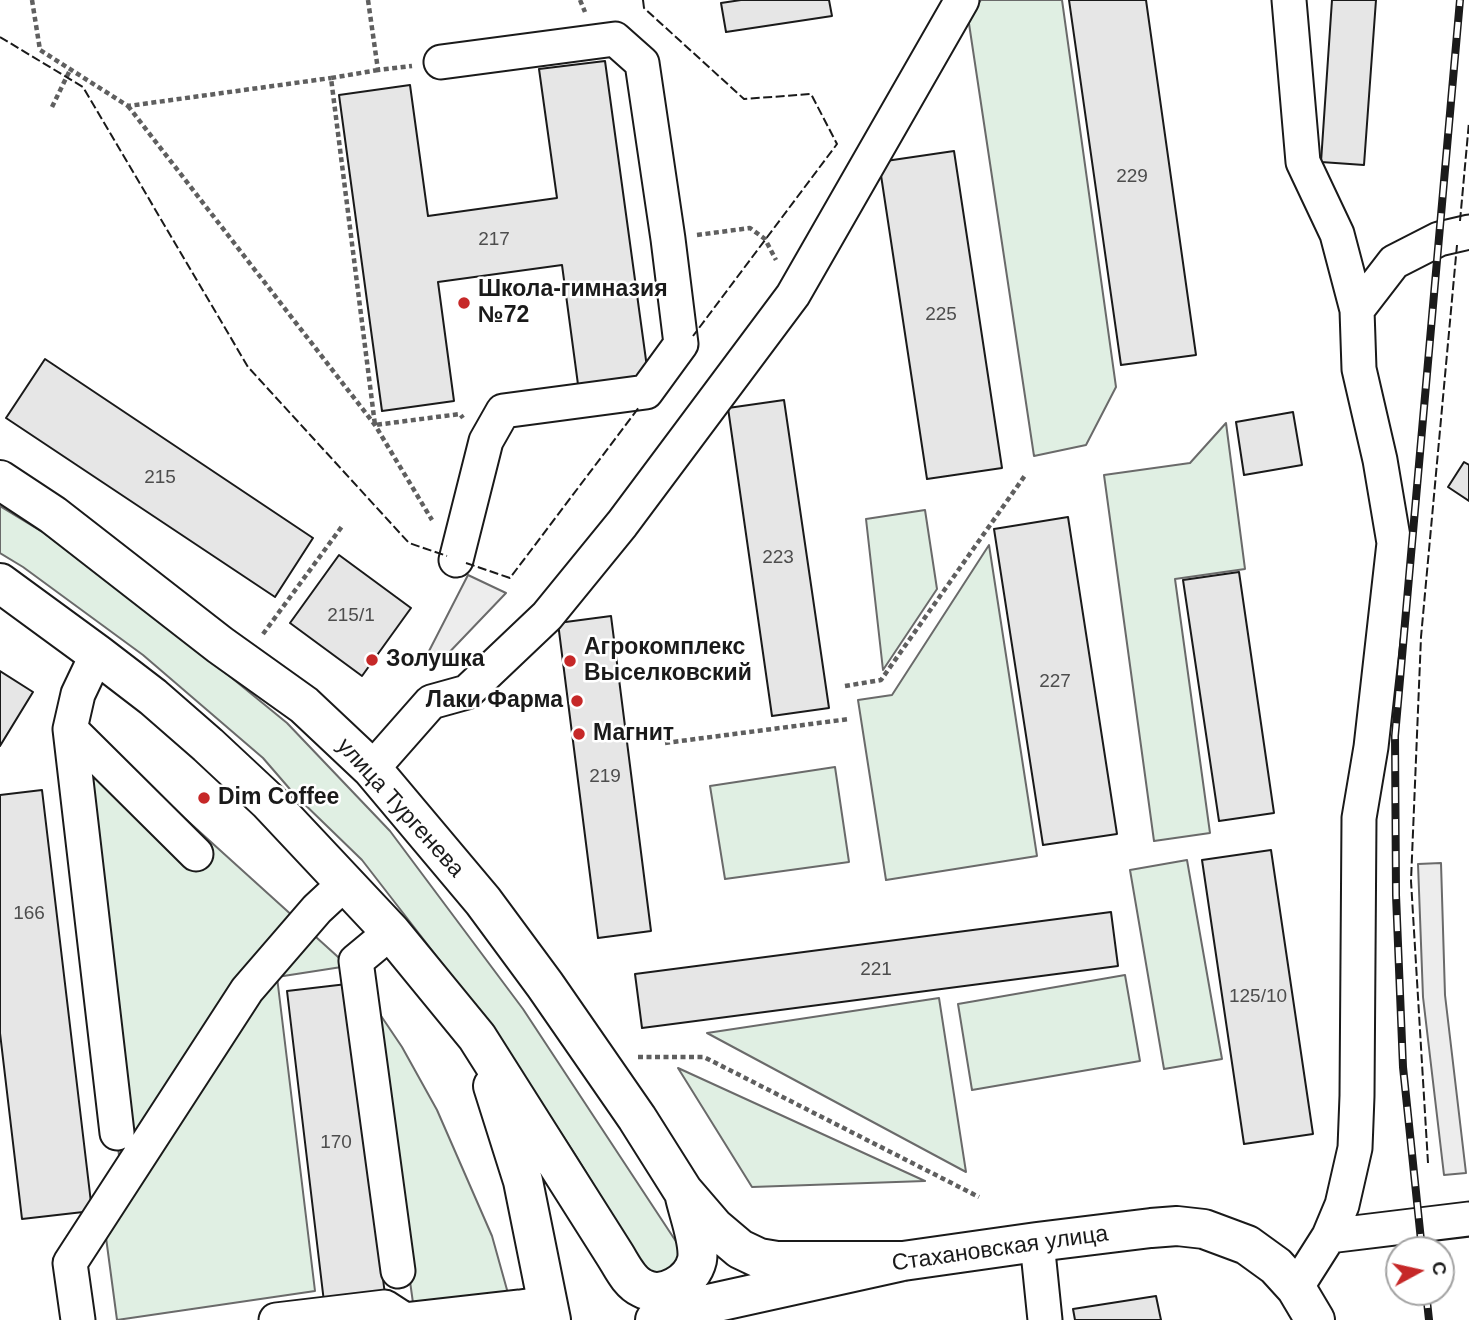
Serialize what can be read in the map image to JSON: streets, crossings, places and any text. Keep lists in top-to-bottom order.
{
  "streets": {
    "main road": ["улица Тургенева", "Стахановская улица"]
  },
  "places": [
    "Школа-гимназия №72",
    "Золушка",
    "Агрокомплекс Выселковский",
    "Лаки Фарма",
    "Магнит",
    "Dim Coffee"
  ],
  "house_numbers": [
    "229",
    "217",
    "225",
    "215",
    "223",
    "215/1",
    "227",
    "219",
    "166",
    "221",
    "125/10",
    "170"
  ],
  "north": "right"
}
